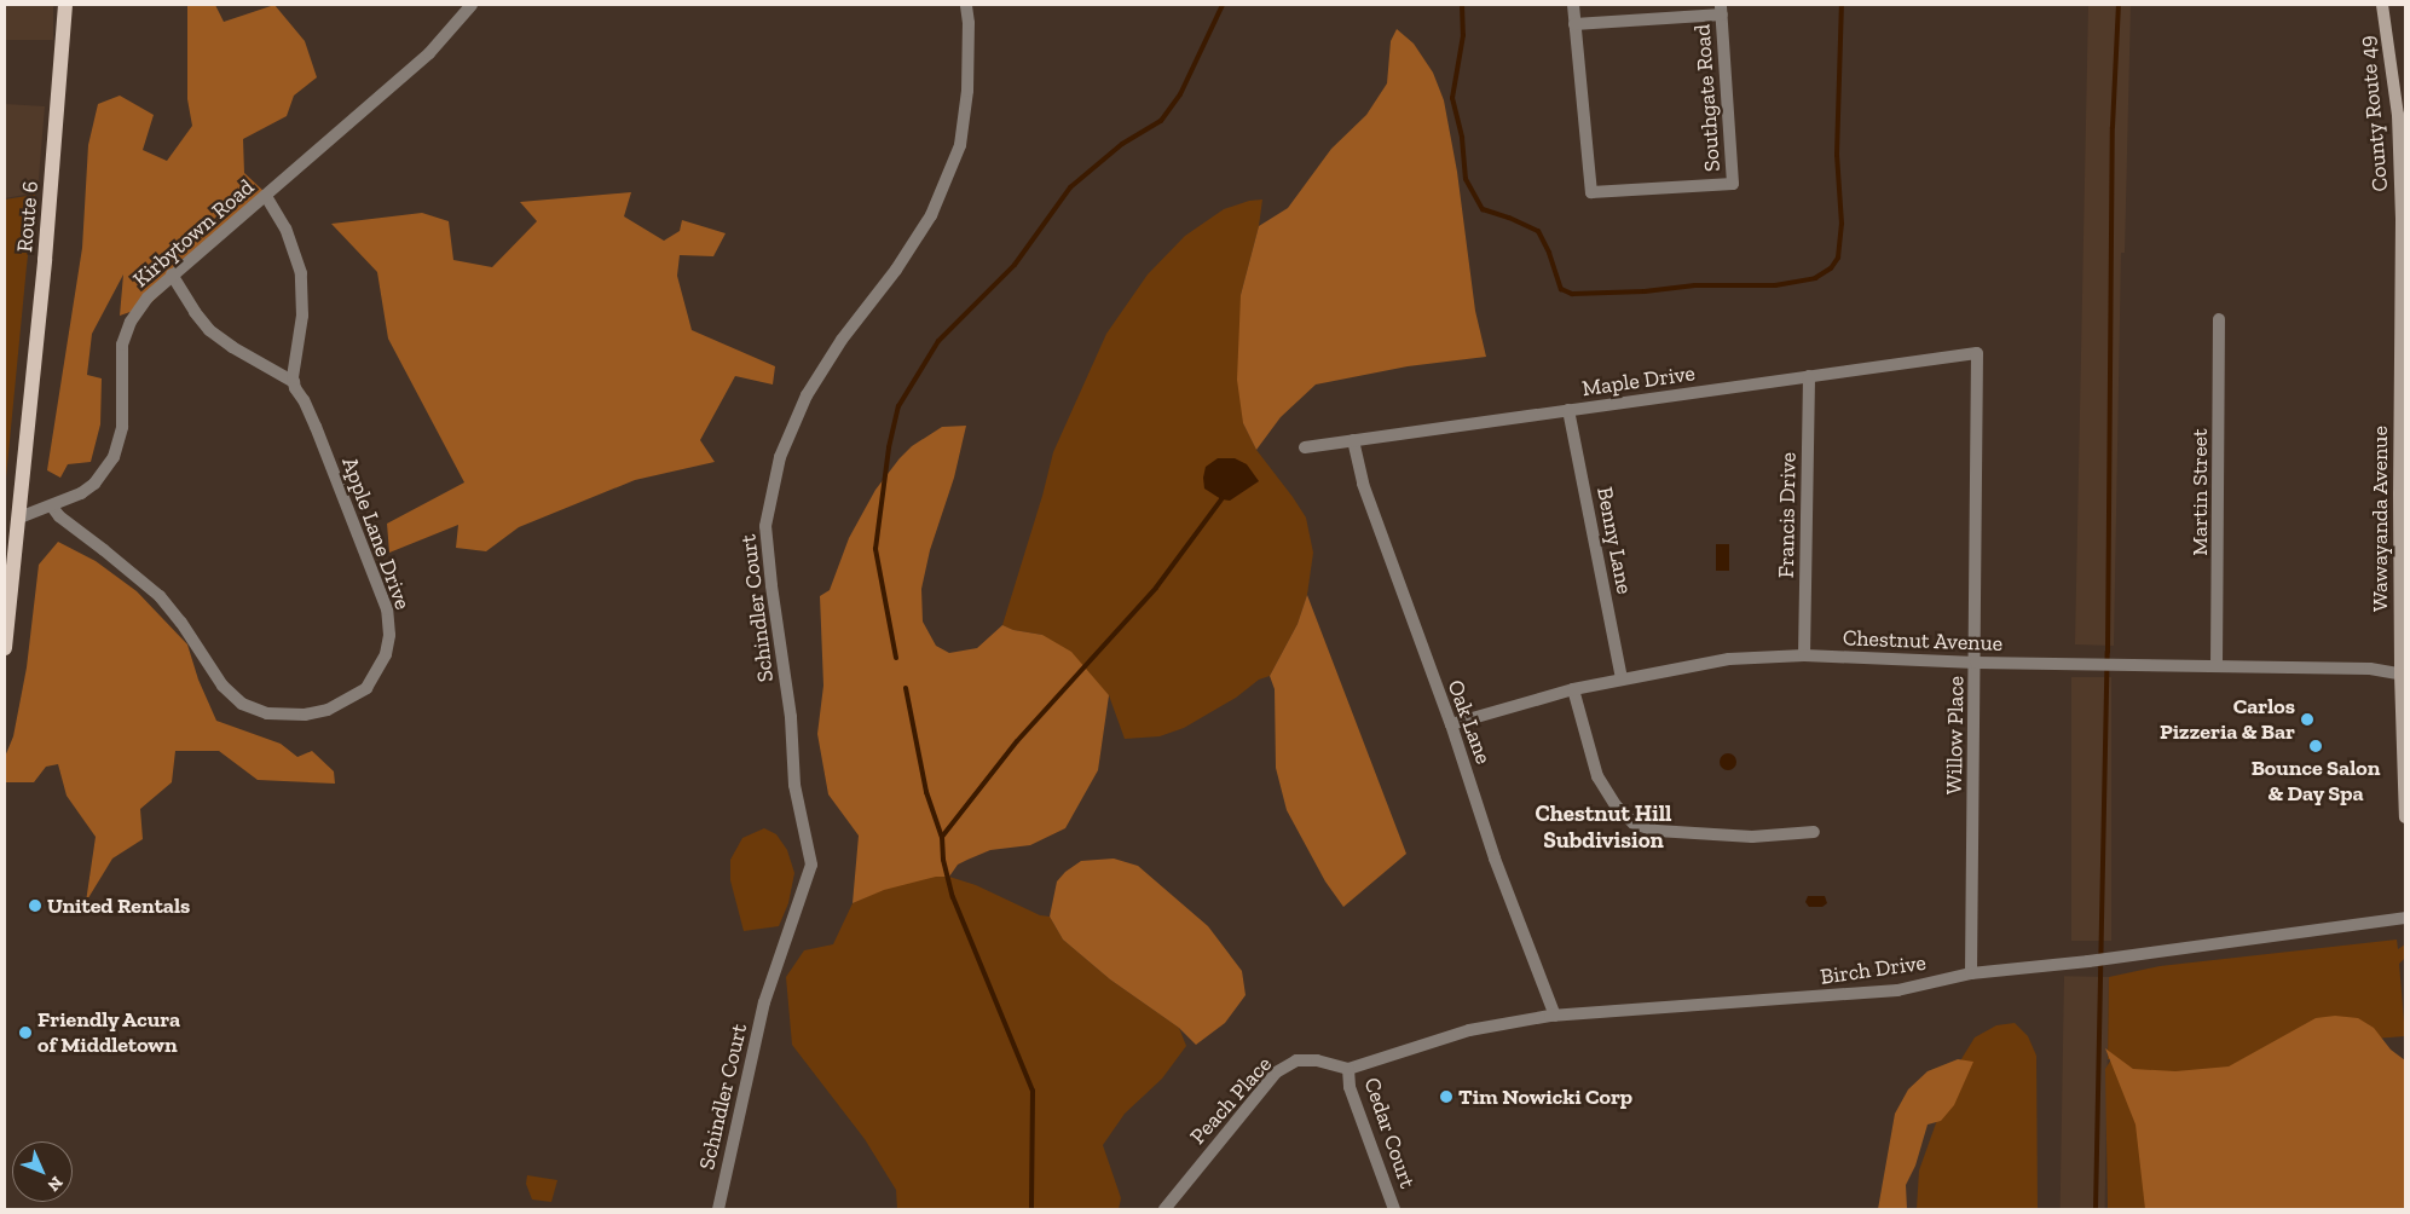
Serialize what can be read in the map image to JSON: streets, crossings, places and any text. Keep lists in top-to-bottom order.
{
  "streets": {
    "main road": ["Route 6"],
    "street": [
      "Southgate Road",
      "County Route 49",
      "Kirbytown Road",
      "Maple Drive",
      "Martin Street",
      "Francis Drive",
      "Wawayanda Avenue",
      "Apple Lane Drive",
      "Benny Lane",
      "Schindler Court",
      "Chestnut Avenue",
      "Oak Lane",
      "Willow Place",
      "Birch Drive",
      "Peach Place",
      "Cedar Court"
    ]
  },
  "crossings": [
    ["County Route 49", "Wawayanda Avenue"],
    ["Route 6", "Kirbytown Road"],
    ["Kirbytown Road", "Apple Lane Drive"],
    ["Maple Drive", "Francis Drive"],
    ["Maple Drive", "Benny Lane"],
    ["Maple Drive", "Oak Lane"],
    ["Maple Drive", "Willow Place"],
    ["Martin Street", "Chestnut Avenue"],
    ["Francis Drive", "Chestnut Avenue"],
    ["Wawayanda Avenue", "Chestnut Avenue"],
    ["Benny Lane", "Chestnut Avenue"],
    ["Chestnut Avenue", "Oak Lane"],
    ["Chestnut Avenue", "Willow Place"],
    ["Oak Lane", "Birch Drive"],
    ["Willow Place", "Birch Drive"],
    ["Birch Drive", "Peach Place"],
    ["Birch Drive", "Cedar Court"],
    ["Peach Place", "Cedar Court"]
  ],
  "districts": ["Chestnut Hill Subdivision"],
  "places": [
    "Carlos Pizzeria & Bar",
    "Bounce Salon & Day Spa",
    "United Rentals",
    "Friendly Acura of Middletown",
    "Tim Nowicki Corp"
  ],
  "north": "bottom right"
}
